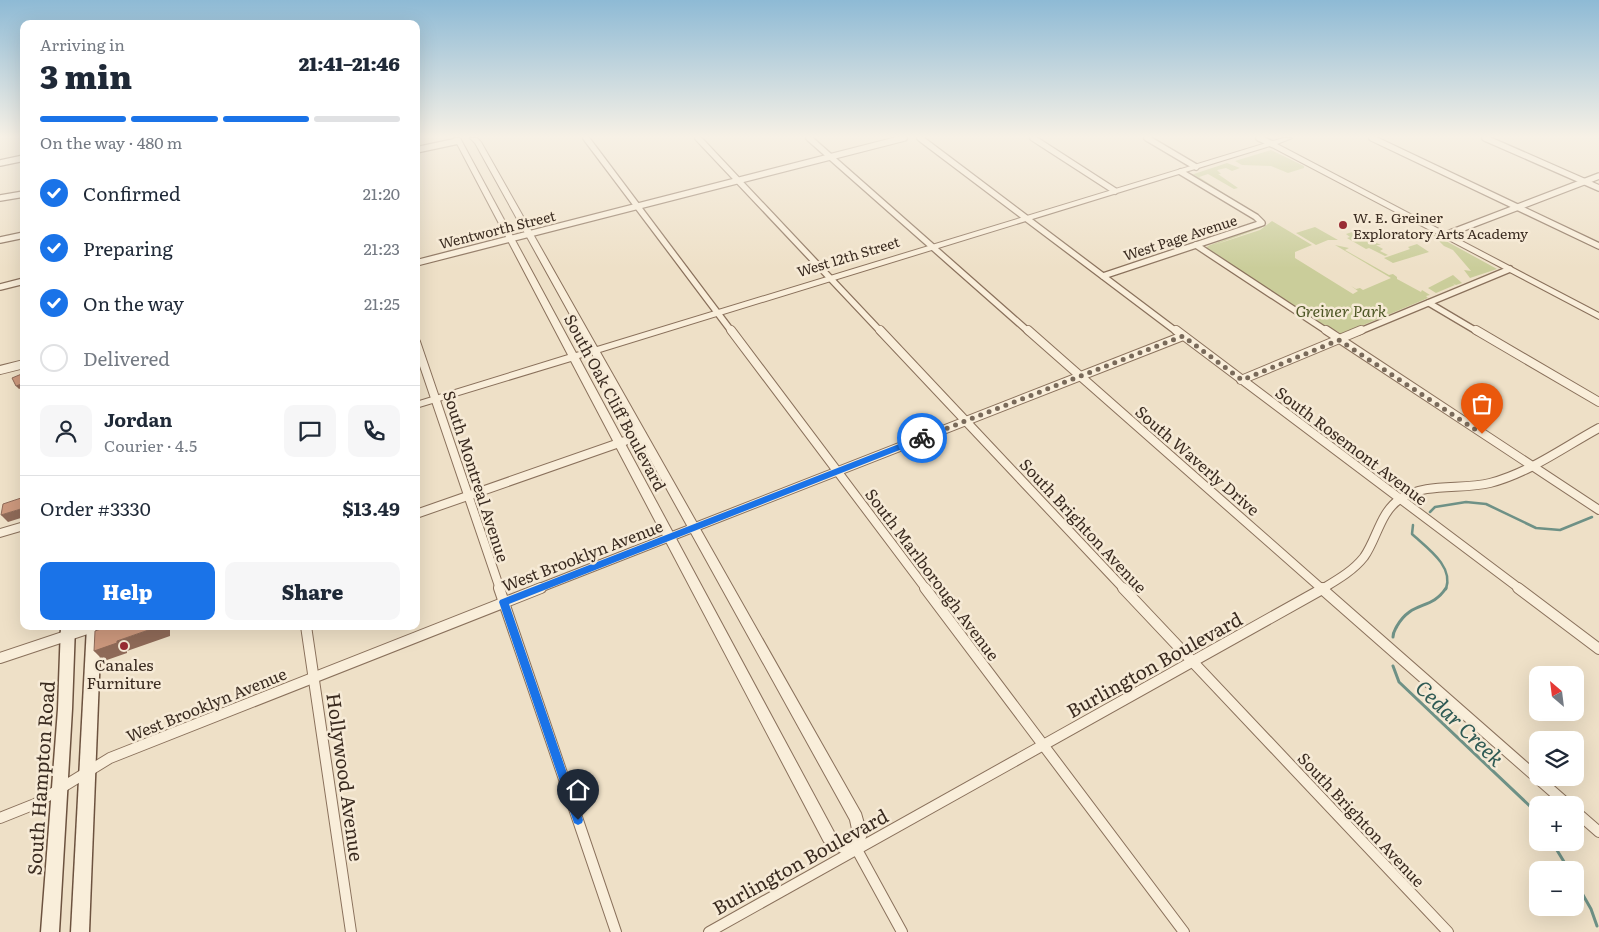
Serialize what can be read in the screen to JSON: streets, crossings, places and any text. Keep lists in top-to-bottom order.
{
  "streets": {
    "main road": ["South Hampton Road"],
    "street": [
      "Wentworth Street",
      "West Page Avenue",
      "West 12th Street",
      "South Oak Cliff Boulevard",
      "South Rosemont Avenue",
      "South Waverly Drive",
      "South Montreal Avenue",
      "South Brighton Avenue",
      "West Brooklyn Avenue",
      "South Marlborough Avenue",
      "Burlington Boulevard",
      "Hollywood Avenue"
    ]
  },
  "crossings": [
    ["Wentworth Street", "South Oak Cliff Boulevard"],
    ["Wentworth Street", "South Marlborough Avenue"],
    ["West Page Avenue", "South Rosemont Avenue"],
    ["West 12th Street", "South Oak Cliff Boulevard"],
    ["West 12th Street", "South Rosemont Avenue"],
    ["West 12th Street", "South Waverly Drive"],
    ["West 12th Street", "South Montreal Avenue"],
    ["West 12th Street", "South Brighton Avenue"],
    ["West 12th Street", "South Marlborough Avenue"],
    ["South Oak Cliff Boulevard", "West Brooklyn Avenue"],
    ["South Oak Cliff Boulevard", "Burlington Boulevard"],
    ["South Rosemont Avenue", "West Brooklyn Avenue"],
    ["South Rosemont Avenue", "Burlington Boulevard"],
    ["South Waverly Drive", "West Brooklyn Avenue"],
    ["South Waverly Drive", "Burlington Boulevard"],
    ["South Montreal Avenue", "West Brooklyn Avenue"],
    ["South Brighton Avenue", "West Brooklyn Avenue"],
    ["South Brighton Avenue", "Burlington Boulevard"],
    ["West Brooklyn Avenue", "South Marlborough Avenue"],
    ["West Brooklyn Avenue", "Hollywood Avenue"],
    ["West Brooklyn Avenue", "South Hampton Road"],
    ["South Marlborough Avenue", "Burlington Boulevard"]
  ],
  "water": ["Cedar Creek"],
  "parks": ["Greiner Park"],
  "places": ["W. E. Greiner Exploratory Arts Academy", "Canales Furniture"],
  "north": "top left",
  "page": {
    "heading": ["3 min", "Arriving in", "21:41–21:46"],
    "panel": [
      "Jordan",
      "Courier · 4.5",
      "Order #3330",
      "$13.49"
    ],
    "bar": "On the way · 480 m",
    "list": [
      ["Confirmed", "21:20"],
      ["Preparing", "21:23"],
      ["On the way", "21:25"],
      "Delivered"
    ],
    "buttons": ["Help", "Share"],
    "map_buttons": ["+", "−"]
  }
}
